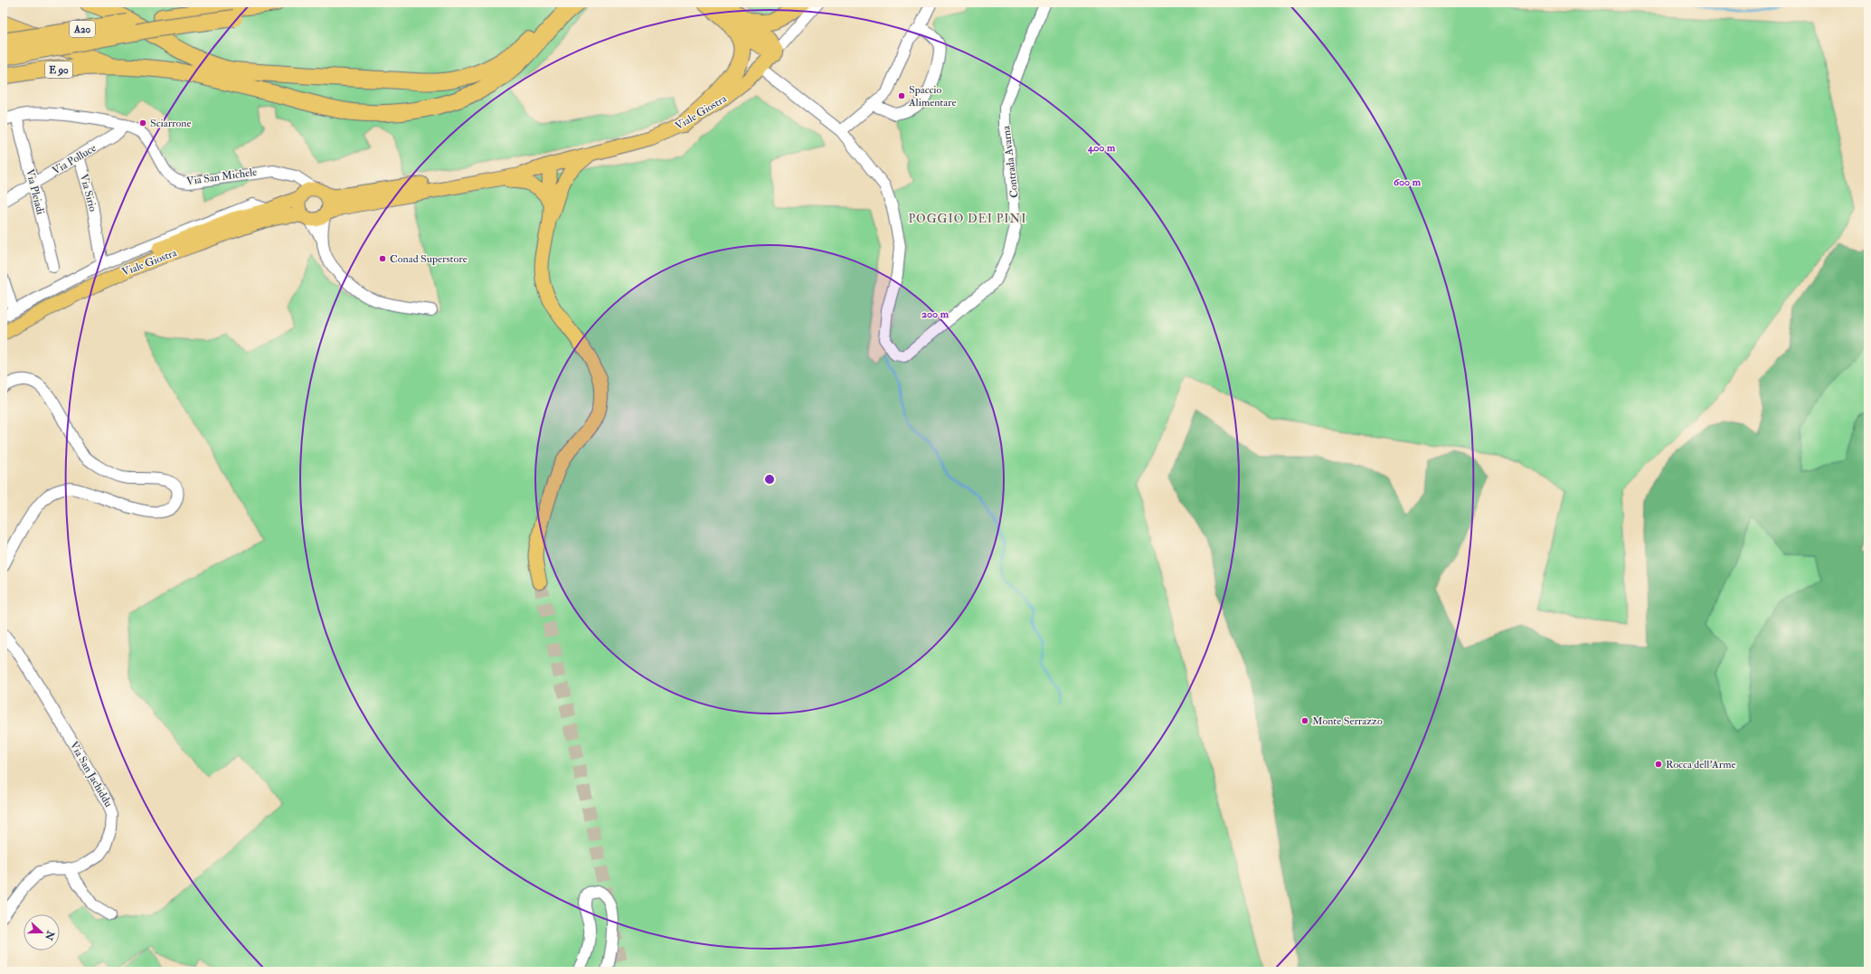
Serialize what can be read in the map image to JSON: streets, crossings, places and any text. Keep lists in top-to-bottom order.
{
  "streets": {
    "highway": ["A20", "E 90"],
    "main road": ["Viale Giostra"],
    "street": [
      "Via Polluce",
      "Contrada Avarna",
      "Via San Michele",
      "Via Pleiadi",
      "Via Sirio",
      "Via San Jachiddu"
    ]
  },
  "crossings": [
    ["Viale Giostra", "Via San Michele"],
    ["Via Polluce", "Via San Michele"],
    ["Via Polluce", "Via Pleiadi"],
    ["Via Polluce", "Via Sirio"],
    ["Via San Michele", "Via Pleiadi"]
  ],
  "districts": ["POGGIO DEI PINI"],
  "places": [
    "Spaccio Alimentare",
    "Sciarrone",
    "Conad Superstore",
    "Monte Serrazzo",
    "Rocca dell'Arme"
  ],
  "north": "right",
  "rings": ["400 m", "600 m", "200 m"]
}
